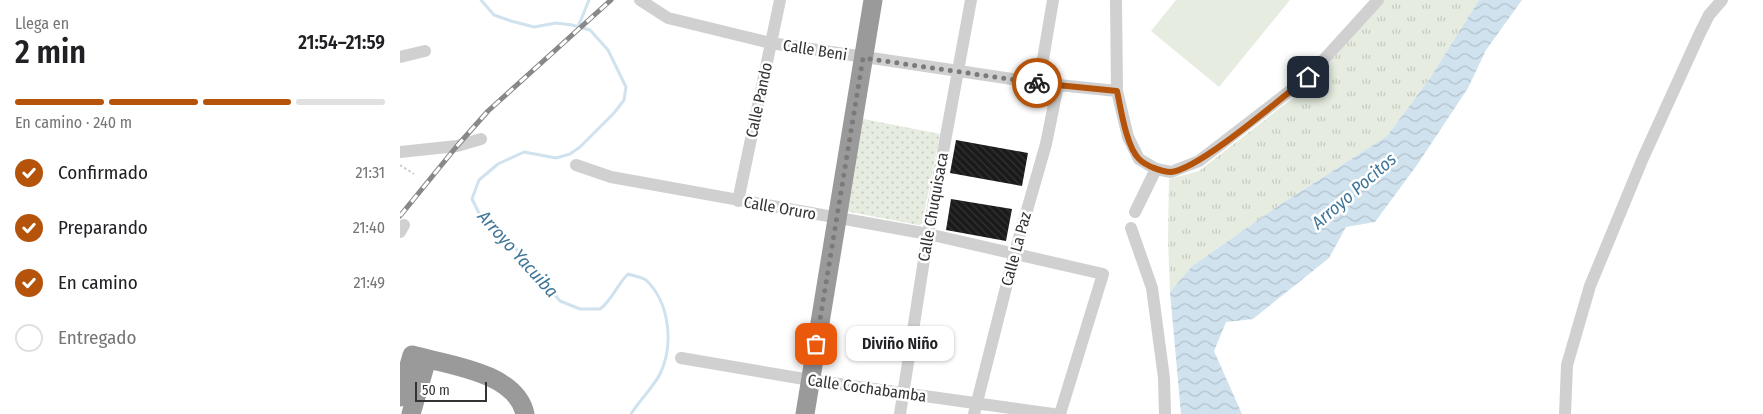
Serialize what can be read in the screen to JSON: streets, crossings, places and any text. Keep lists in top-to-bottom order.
{
  "streets": {
    "street": [
      "Calle Beni",
      "Calle Pando",
      "Calle Chuquisaca",
      "Calle Oruro",
      "Calle La Paz",
      "Calle Cochabamba"
    ]
  },
  "crossings": [
    ["Calle Beni", "Calle Pando"],
    ["Calle Beni", "Calle Chuquisaca"],
    ["Calle Beni", "Calle La Paz"],
    ["Calle Pando", "Calle Oruro"],
    ["Calle Chuquisaca", "Calle Oruro"],
    ["Calle Chuquisaca", "Calle Cochabamba"],
    ["Calle Oruro", "Calle La Paz"],
    ["Calle La Paz", "Calle Cochabamba"]
  ],
  "water": ["Arroyo Pocitos", "Arroyo Yacuiba"],
  "places": ["Diviño Niño"],
  "scale_bar": "50 m",
  "page": {
    "heading": ["2 min", "Llega en", "21:54–21:59"],
    "bar": "En camino · 240 m",
    "list": [
      ["Confirmado", "21:31"],
      ["Preparando", "21:40"],
      ["En camino", "21:49"],
      "Entregado"
    ],
    "bubble": "Diviño Niño",
    "scale": "50 m"
  }
}
